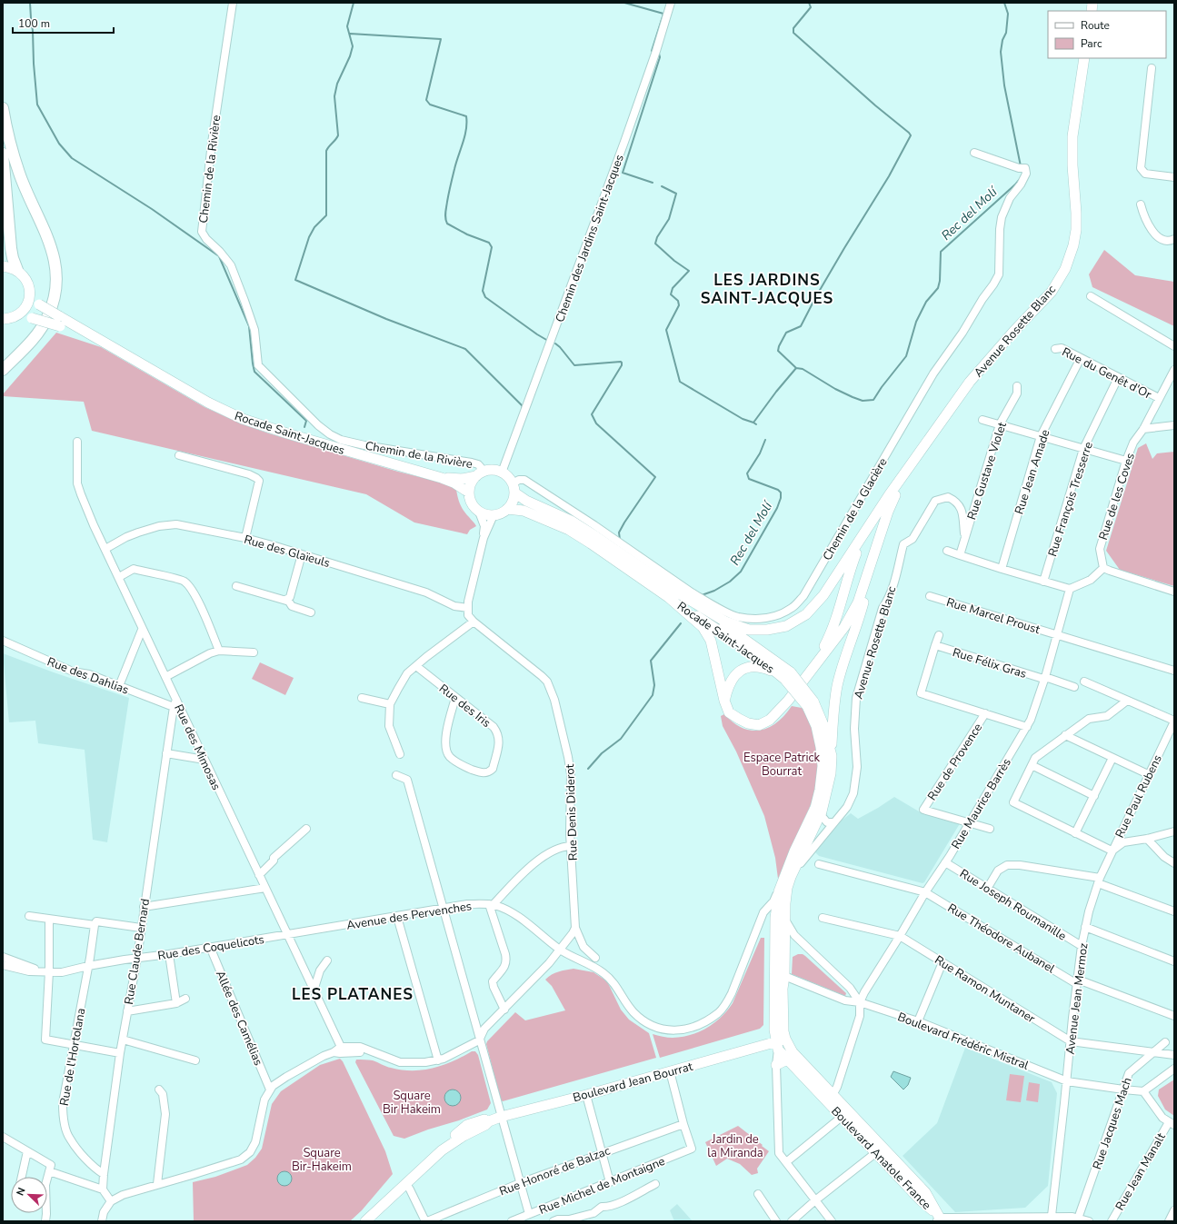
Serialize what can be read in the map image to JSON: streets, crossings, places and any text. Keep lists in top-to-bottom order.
{
  "streets": {
    "main road": [
      "Avenue Rosette Blanc",
      "Rocade Saint-Jacques",
      "Boulevard Jean Bourrat",
      "Boulevard Anatole France"
    ],
    "street": [
      "Chemin de la Rivière",
      "Chemin des Jardins Saint-Jacques",
      "Rue du Genêt d'Or",
      "Rue Gustave Violet",
      "Rue Jean Amade",
      "Rue de les Coves",
      "Rue François Tresserre",
      "Chemin de la Glacière",
      "Rue des Glaïeuls",
      "Rue Marcel Proust",
      "Rue Félix Gras",
      "Rue des Dahlias",
      "Rue des Iris",
      "Rue des Mimosas",
      "Rue de Provence",
      "Rue Paul Rubens",
      "Rue Maurice Barrès",
      "Rue Denis Diderot",
      "Rue Joseph Roumanille",
      "Avenue des Pervenches",
      "Rue Théodore Aubanel",
      "Rue des Coquelicots",
      "Rue Claude Bernard",
      "Rue Ramon Muntaner",
      "Avenue Jean Mermoz",
      "Allée des Camélias",
      "Boulevard Frédéric Mistral",
      "Rue de l'Hortolana",
      "Rue Jacques Mach",
      "Rue Honoré de Balzac",
      "Rue Jean Manalt",
      "Rue Michel de Montaigne"
    ]
  },
  "crossings": [
    ["Chemin de la Rivière", "Chemin des Jardins Saint-Jacques"],
    ["Chemin de la Rivière", "Rocade Saint-Jacques"],
    ["Chemin de la Rivière", "Chemin de la Glacière"],
    ["Chemin des Jardins Saint-Jacques", "Rocade Saint-Jacques"],
    ["Chemin des Jardins Saint-Jacques", "Chemin de la Glacière"],
    ["Avenue Rosette Blanc", "Rocade Saint-Jacques"],
    ["Avenue Rosette Blanc", "Rue Gustave Violet"],
    ["Avenue Rosette Blanc", "Boulevard Anatole France"],
    ["Rue du Genêt d'Or", "Rue Jean Amade"],
    ["Rue du Genêt d'Or", "Rue de les Coves"],
    ["Rue du Genêt d'Or", "Rue François Tresserre"],
    ["Rocade Saint-Jacques", "Chemin de la Glacière"],
    ["Rocade Saint-Jacques", "Avenue des Pervenches"],
    ["Rocade Saint-Jacques", "Boulevard Anatole France"],
    ["Rue des Glaïeuls", "Rue des Mimosas"],
    ["Rue des Glaïeuls", "Rue Denis Diderot"],
    ["Rue Marcel Proust", "Rue Maurice Barrès"],
    ["Rue Félix Gras", "Rue Maurice Barrès"],
    ["Rue des Dahlias", "Rue Claude Bernard"],
    ["Rue des Mimosas", "Avenue des Pervenches"],
    ["Rue des Mimosas", "Rue des Coquelicots"],
    ["Rue des Mimosas", "Rue Claude Bernard"],
    ["Rue de Provence", "Rue Maurice Barrès"],
    ["Rue Paul Rubens", "Avenue Jean Mermoz"],
    ["Rue Maurice Barrès", "Rue Joseph Roumanille"],
    ["Rue Maurice Barrès", "Rue Théodore Aubanel"],
    ["Rue Maurice Barrès", "Rue Ramon Muntaner"],
    ["Rue Maurice Barrès", "Boulevard Frédéric Mistral"],
    ["Rue Joseph Roumanille", "Avenue Jean Mermoz"],
    ["Avenue des Pervenches", "Rue des Coquelicots"],
    ["Avenue des Pervenches", "Boulevard Anatole France"],
    ["Rue Théodore Aubanel", "Avenue Jean Mermoz"],
    ["Rue des Coquelicots", "Rue Claude Bernard"],
    ["Rue des Coquelicots", "Allée des Camélias"],
    ["Rue des Coquelicots", "Rue de l'Hortolana"],
    ["Rue Claude Bernard", "Rue de l'Hortolana"],
    ["Rue Ramon Muntaner", "Avenue Jean Mermoz"],
    ["Avenue Jean Mermoz", "Boulevard Frédéric Mistral"],
    ["Boulevard Frédéric Mistral", "Rue Jacques Mach"],
    ["Boulevard Frédéric Mistral", "Boulevard Anatole France"],
    ["Boulevard Jean Bourrat", "Boulevard Anatole France"],
    ["Rue Honoré de Balzac", "Rue Michel de Montaigne"]
  ],
  "districts": ["LES JARDINS SAINT-JACQUES", "LES PLATANES"],
  "water": ["Rec del Molí"],
  "parks": [
    "Espace Patrick Bourrat",
    "Square Bir Hakeim",
    "Jardin de la Miranda",
    "Square Bir-Hakeim"
  ],
  "legend": ["Route", "Parc"],
  "scale_bar": "100 m",
  "north": "top left"
}
